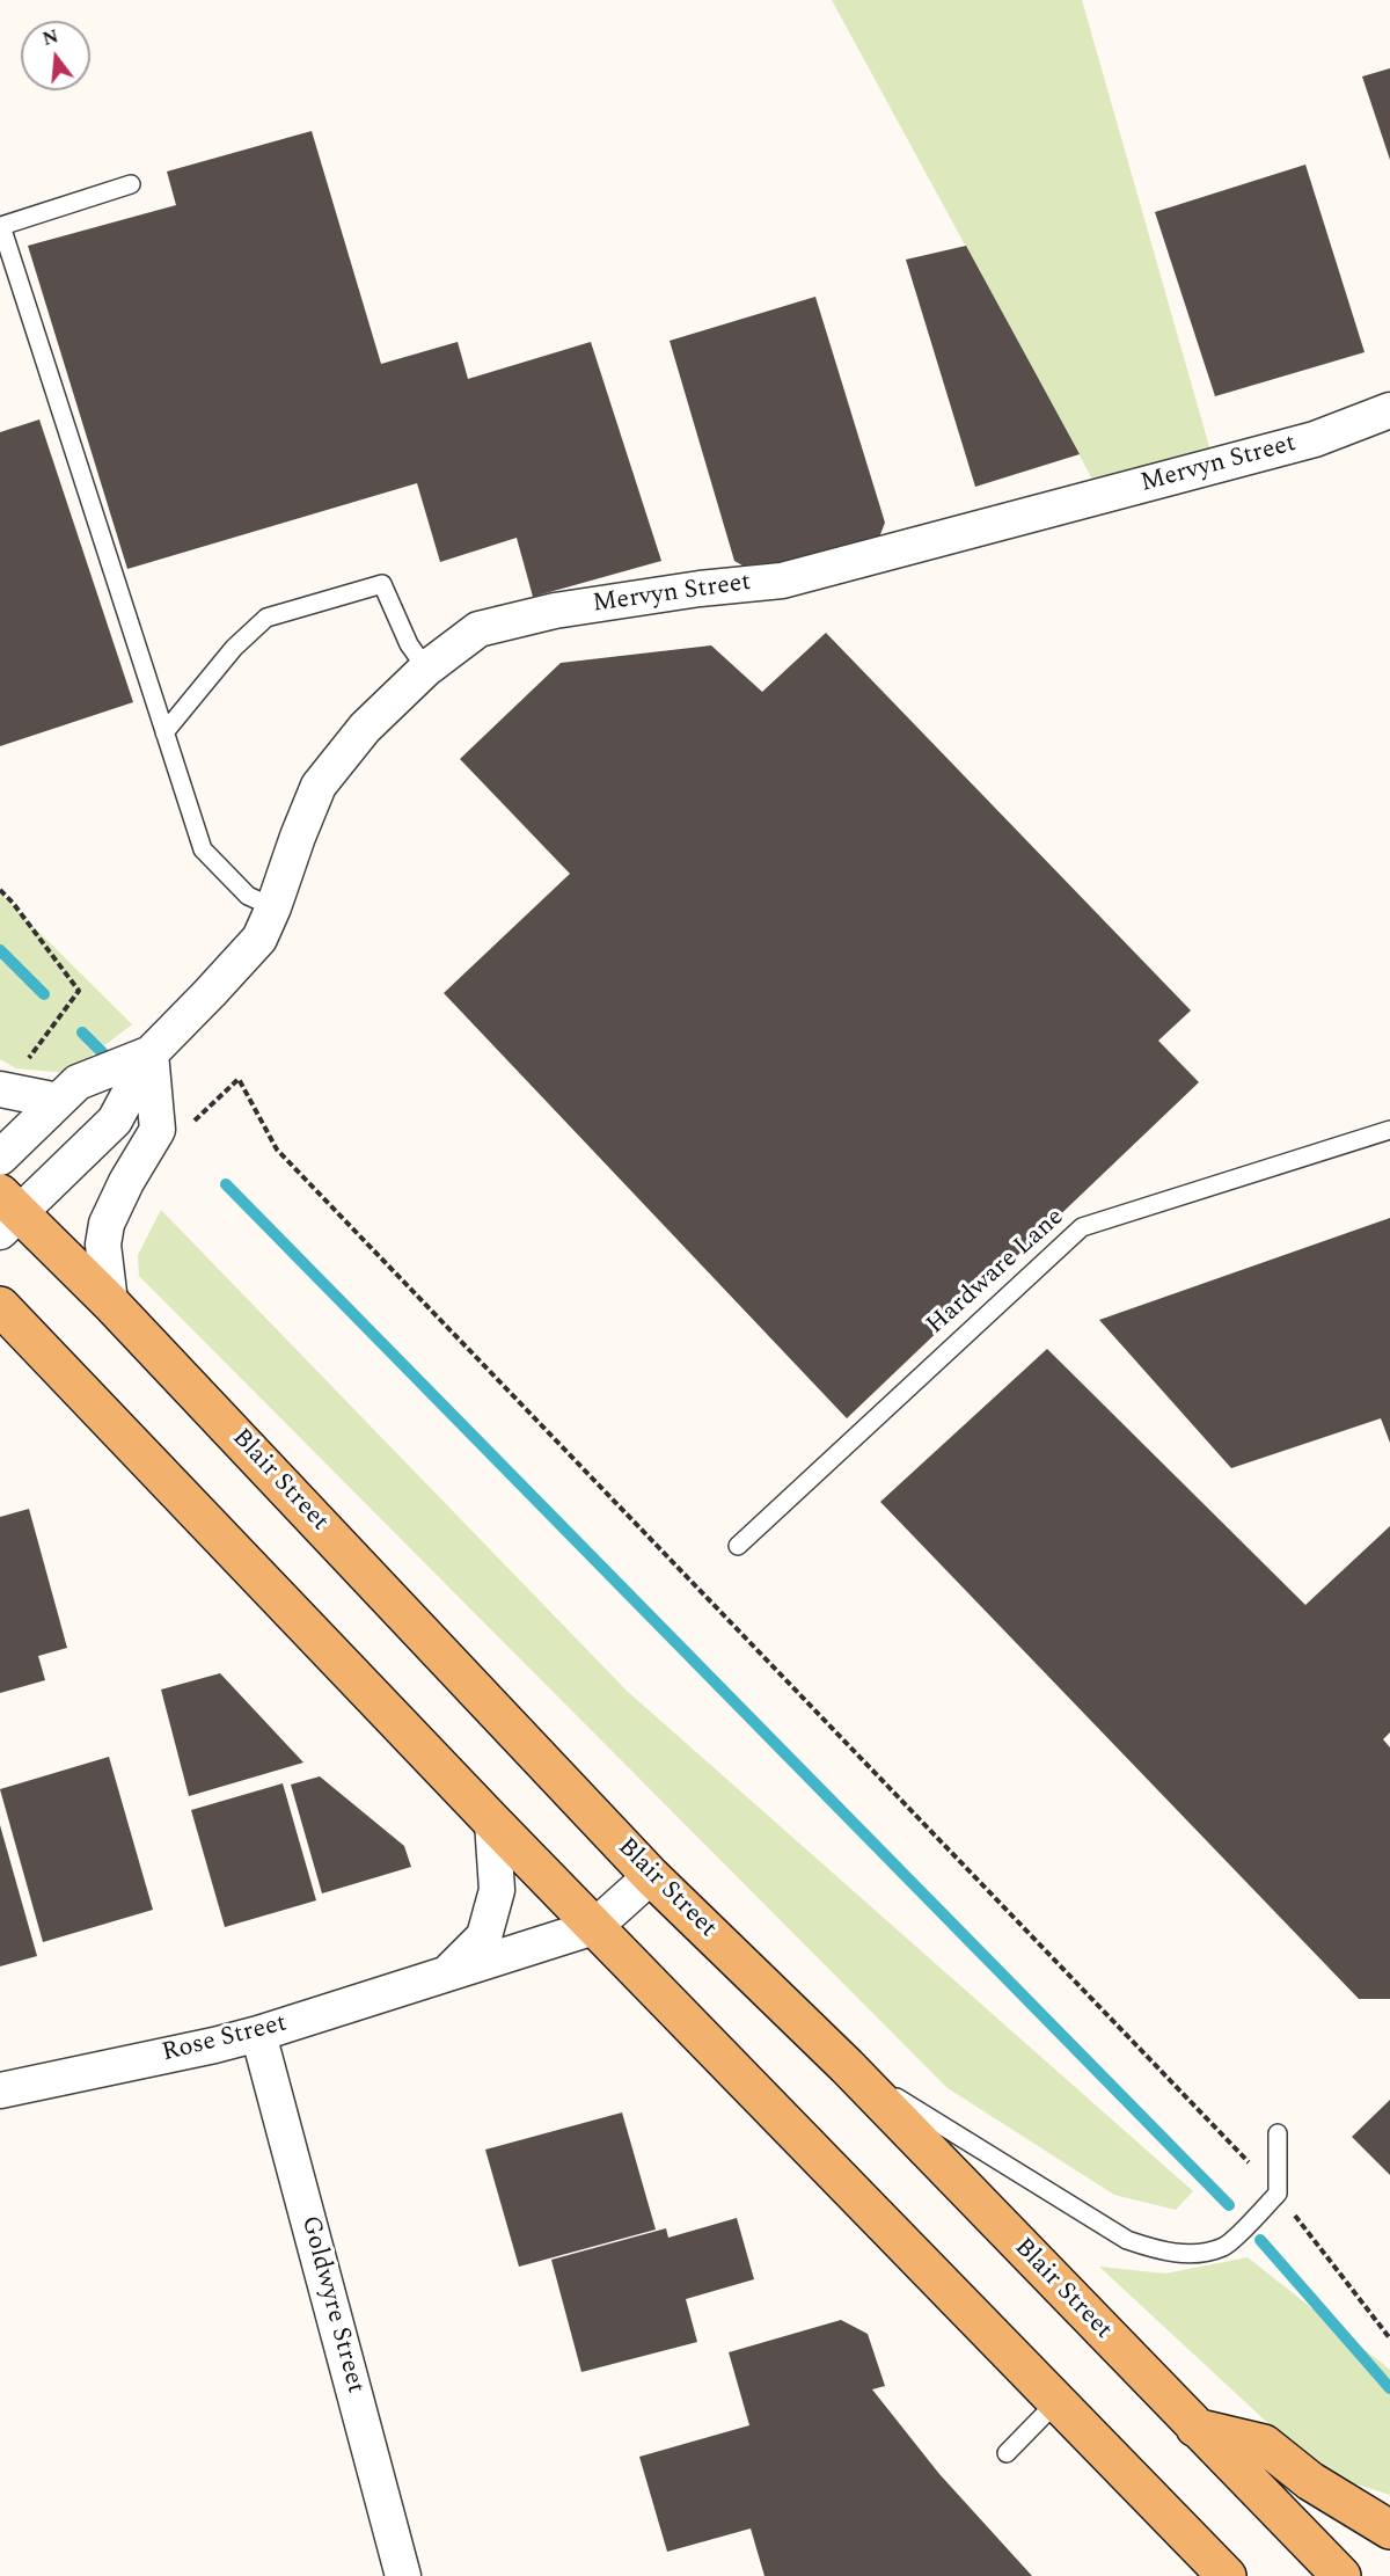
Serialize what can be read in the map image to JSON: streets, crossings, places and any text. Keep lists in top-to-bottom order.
{
  "streets": {
    "main road": ["Blair Street"],
    "street": ["Mervyn Street", "Rose Street", "Goldwyre Street"],
    "lane": ["Hardware Lane"]
  },
  "crossings": [
    ["Mervyn Street", "Blair Street"],
    ["Blair Street", "Rose Street"],
    ["Rose Street", "Goldwyre Street"]
  ],
  "north": "top"
}
